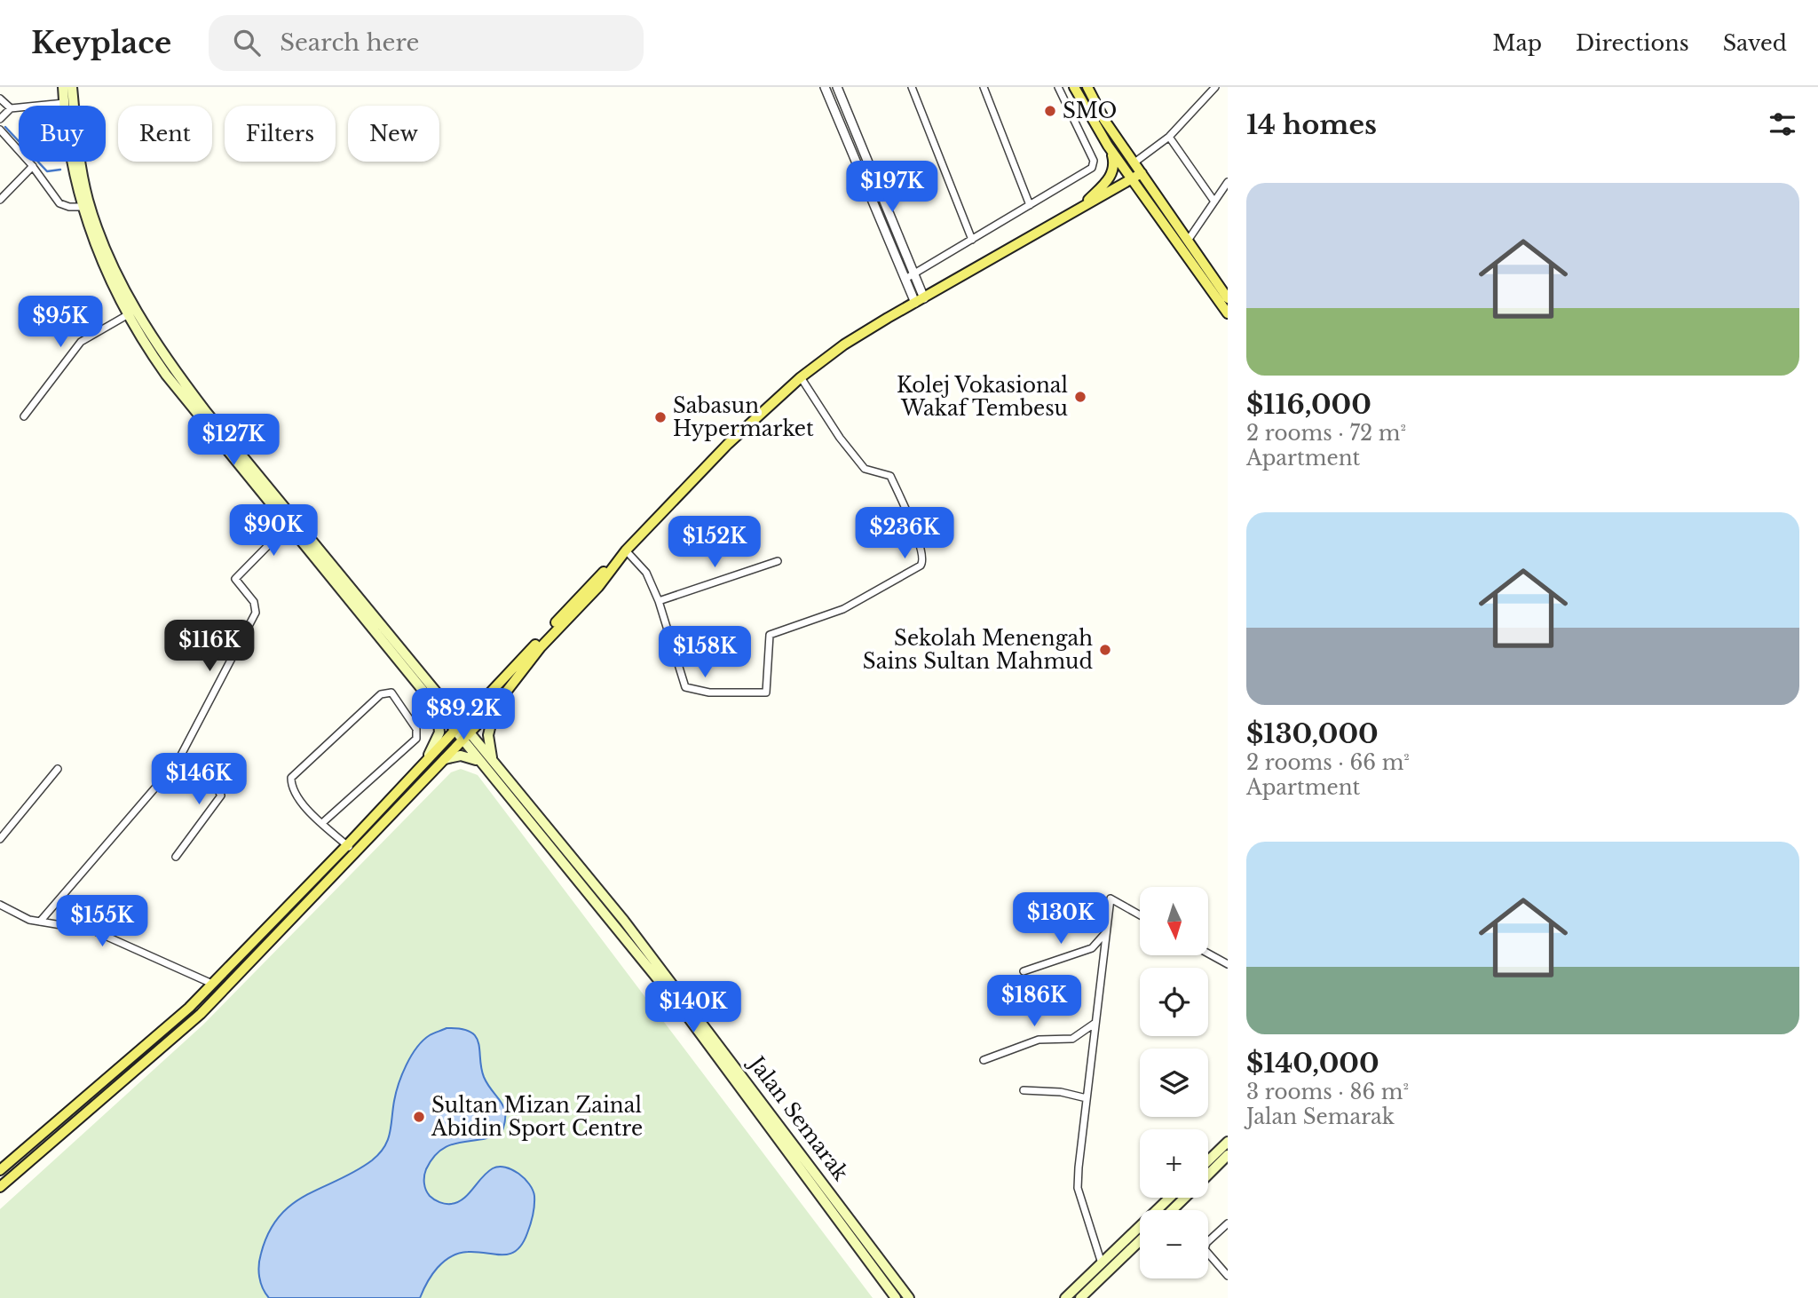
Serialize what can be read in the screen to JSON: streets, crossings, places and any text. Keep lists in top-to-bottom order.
{
  "streets": {
    "main road": ["Jalan Semarak"]
  },
  "places": [
    "SMO",
    "Kolej Vokasional Wakaf Tembesu",
    "Sabasun Hypermarket",
    "Sekolah Menengah Sains Sultan Mahmud",
    "Sultan Mizan Zainal Abidin Sport Centre"
  ],
  "north": "bottom",
  "page": {
    "header": "Keyplace",
    "search": "Search here",
    "nav": ["Map", "Directions", "Saved"],
    "heading": "14 homes",
    "chip": [
      "Buy",
      "Rent",
      "Filters",
      "New"
    ],
    "price": [
      "$197K",
      "$95K",
      "$127K",
      "$90K",
      "$236K",
      "$152K",
      "$116K",
      "$158K",
      "$89.2K",
      "$146K",
      "$130K",
      "$155K",
      "$186K",
      "$140K"
    ],
    "list": [
      {
        "name": "$116,000",
        "note": "2 rooms · 72 m² · Apartment"
      },
      {
        "name": "$130,000",
        "note": "2 rooms · 66 m² · Apartment"
      },
      {
        "name": "$140,000",
        "note": "3 rooms · 86 m² · Jalan Semarak"
      }
    ],
    "map_buttons": ["+", "−"]
  }
}
